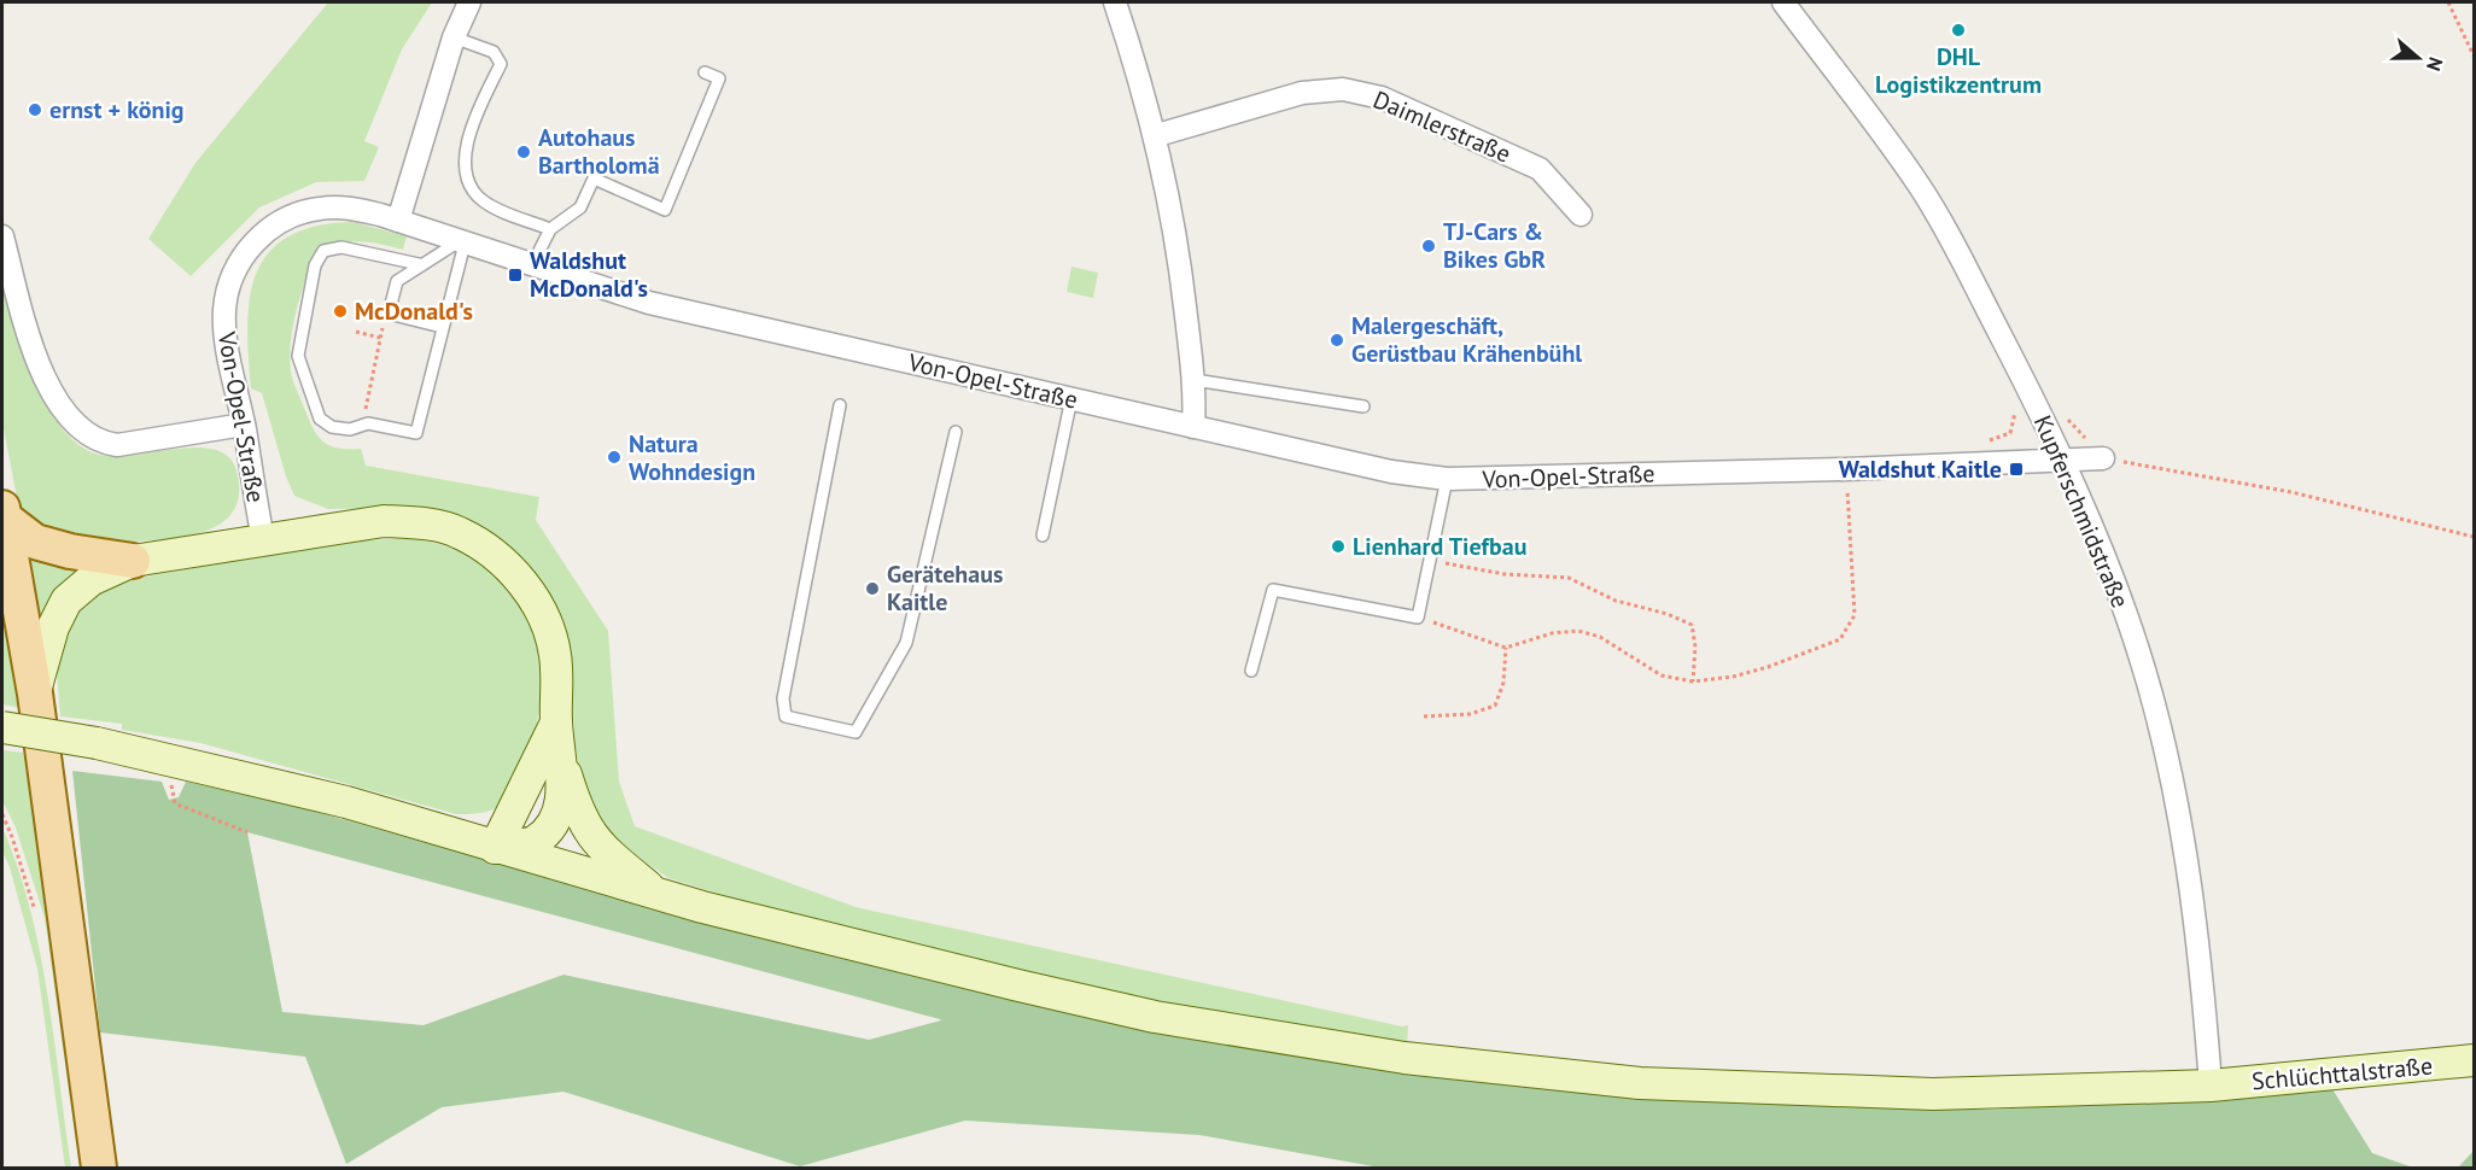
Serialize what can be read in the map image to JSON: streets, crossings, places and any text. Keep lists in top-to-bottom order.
{
  "streets": {
    "main road": ["Schlüchttalstraße"],
    "street": ["Daimlerstraße", "Von-Opel-Straße", "Kupferschmidstraße"]
  },
  "crossings": [
    ["Von-Opel-Straße", "Kupferschmidstraße"],
    ["Kupferschmidstraße", "Schlüchttalstraße"]
  ],
  "places": {
    "other": [
      "DHL Logistikzentrum",
      "ernst + könig",
      "Autohaus Bartholomä",
      "TJ-Cars & Bikes GbR",
      "McDonald's",
      "Malergeschäft, Gerüstbau Krähenbühl",
      "Natura Wohndesign",
      "Lienhard Tiefbau",
      "Gerätehaus Kaitle"
    ],
    "transit": ["Waldshut McDonald's", "Waldshut Kaitle"]
  },
  "north": "right"
}
